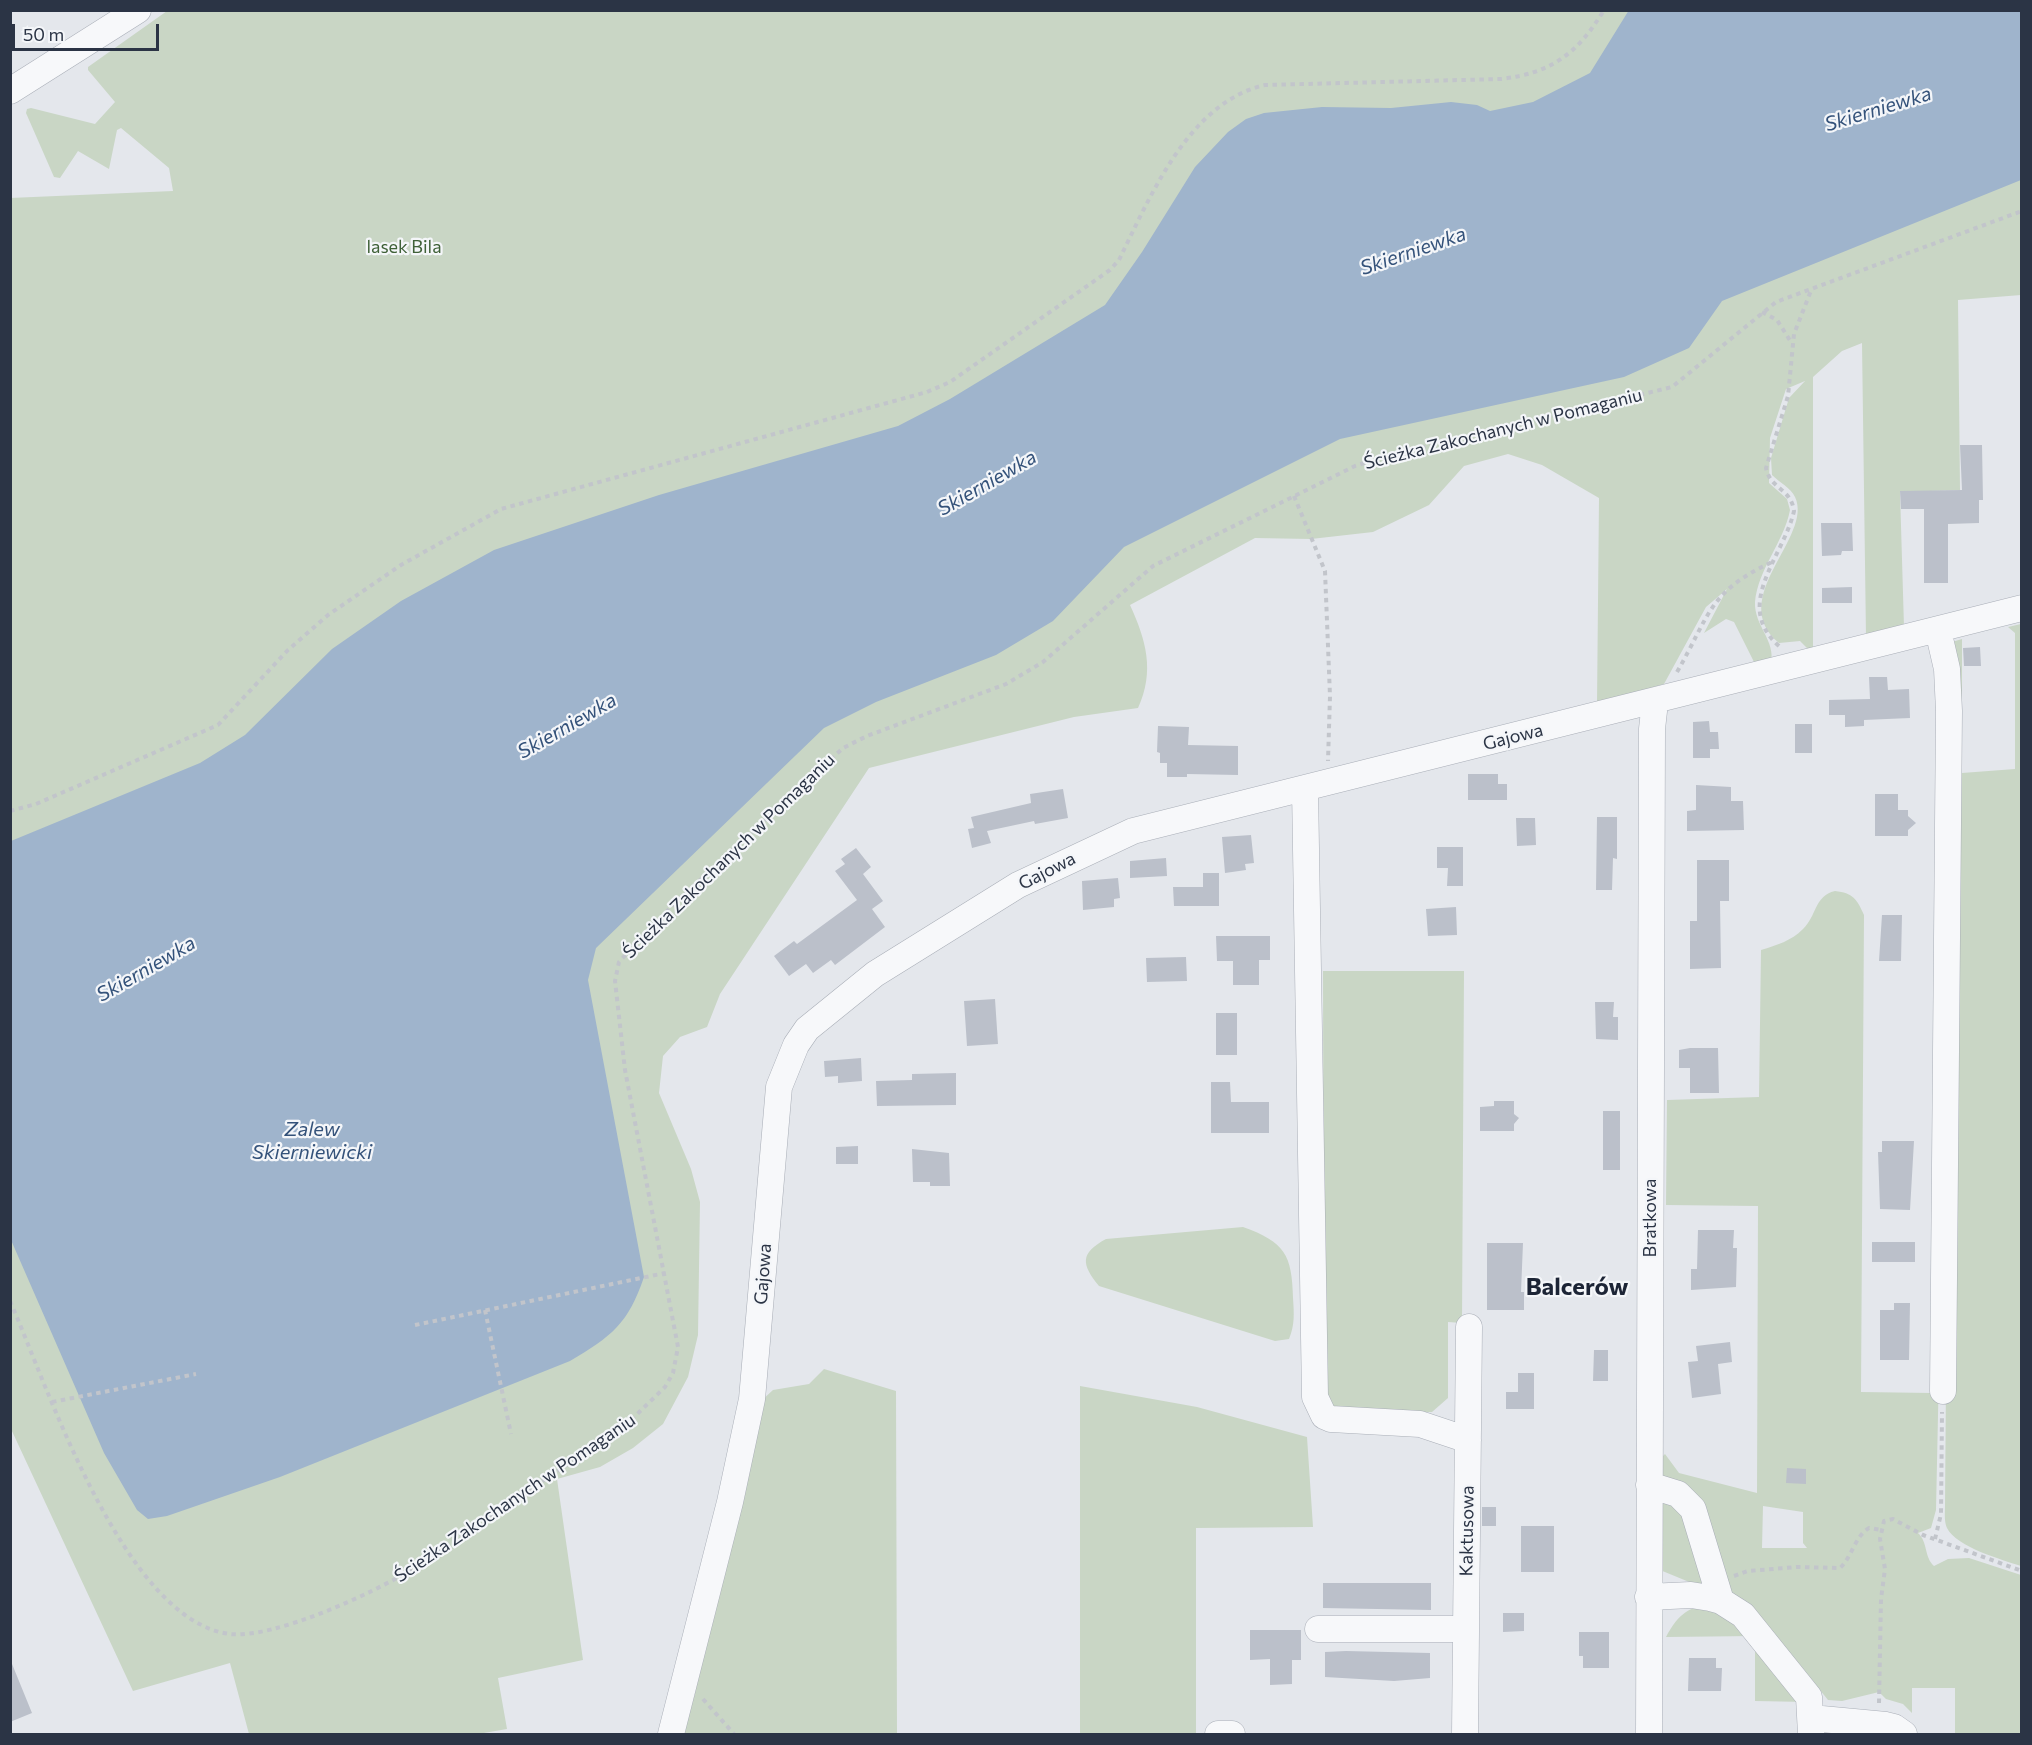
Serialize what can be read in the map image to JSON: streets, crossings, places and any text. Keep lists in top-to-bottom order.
{
  "streets": {
    "street": ["Gajowa", "Bratkowa", "Kaktusowa"],
    "path": ["Ścieżka Zakochanych w Pomaganiu"]
  },
  "crossings": [
    ["Gajowa", "Bratkowa"]
  ],
  "districts": ["Balcerów"],
  "water": ["Skierniewka", "Zalew Skierniewicki"],
  "parks": ["lasek Bila"],
  "scale_bar": "50 m"
}
